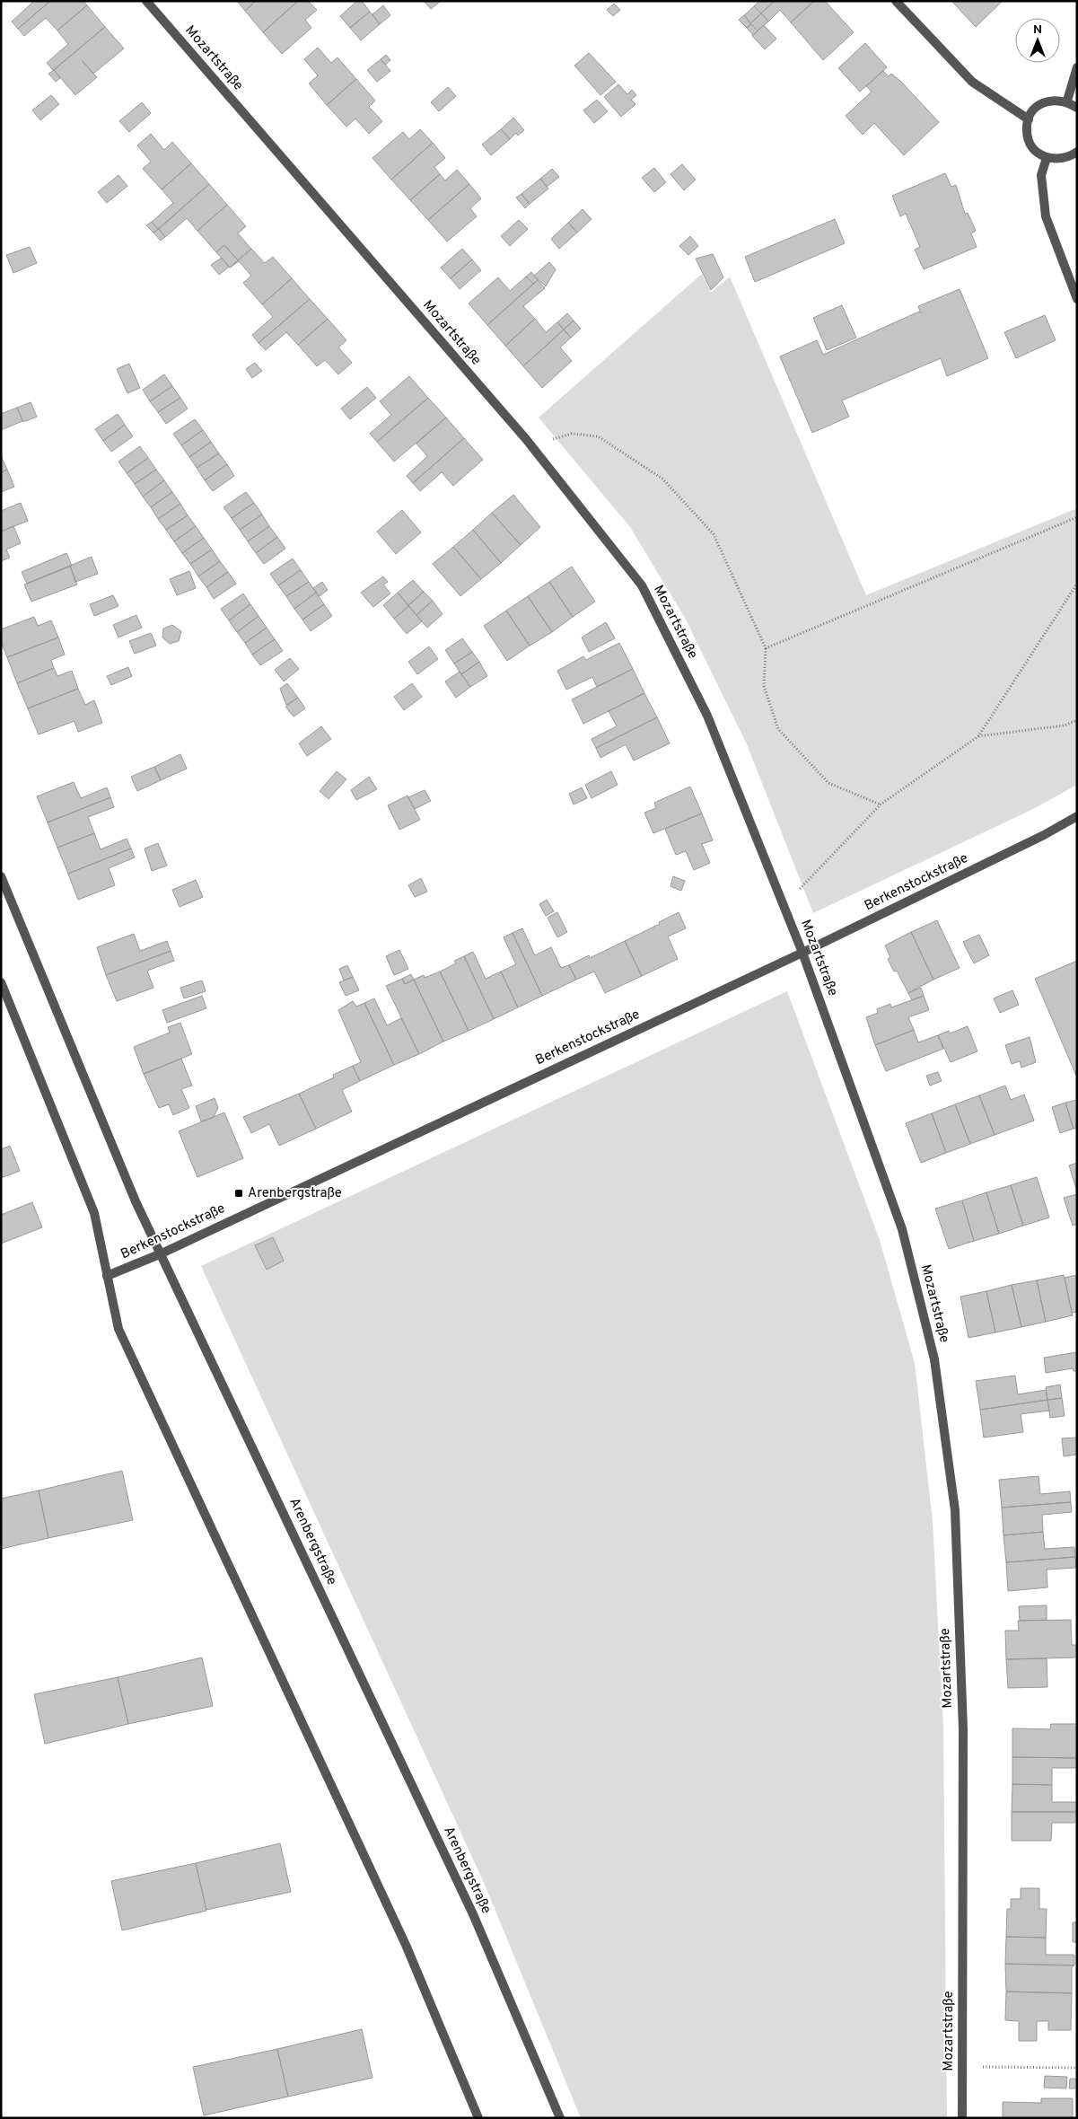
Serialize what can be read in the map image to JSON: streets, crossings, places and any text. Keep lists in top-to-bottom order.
{
  "streets": {
    "street": ["Mozartstraße", "Berkenstockstraße", "Arenbergstraße"]
  },
  "crossings": [
    ["Mozartstraße", "Berkenstockstraße"],
    ["Berkenstockstraße", "Arenbergstraße"]
  ],
  "places": {
    "transit": ["Arenbergstraße"]
  },
  "north": "top"
}
